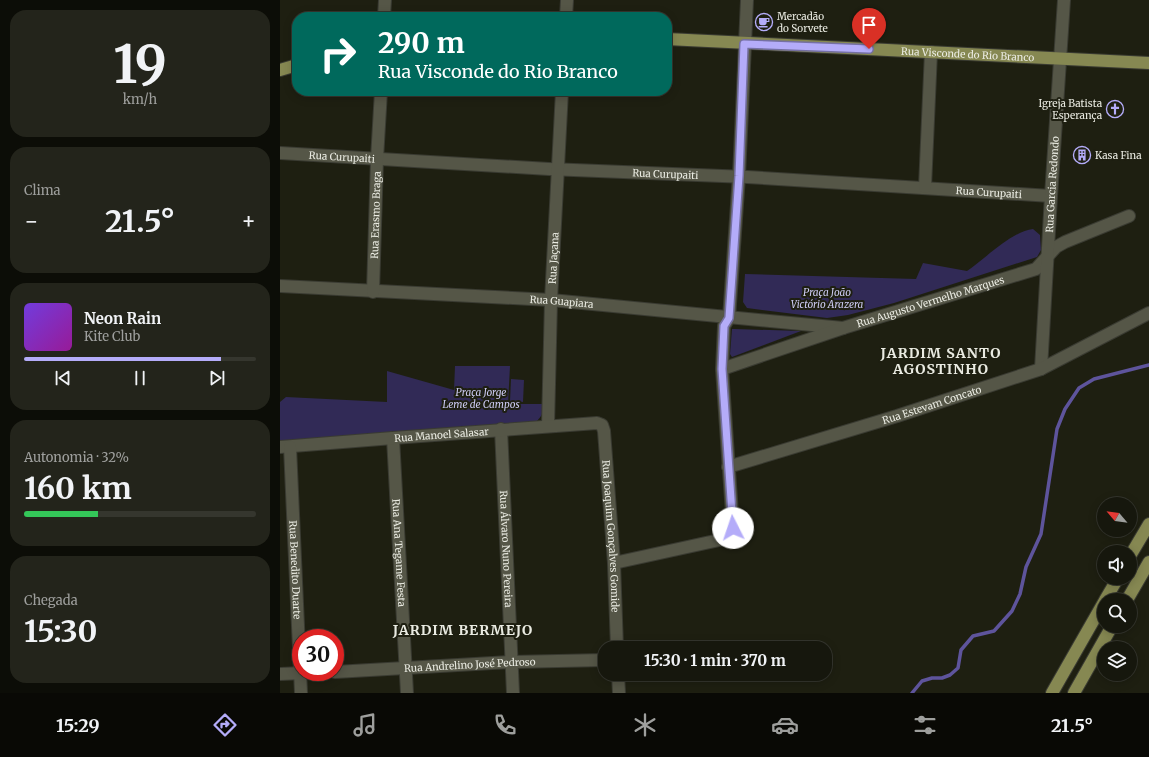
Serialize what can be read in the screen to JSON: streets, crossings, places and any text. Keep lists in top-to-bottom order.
{
  "streets": {
    "main road": ["Rua Visconde do Rio Branco"],
    "street": [
      "Rua Curupaiti",
      "Rua Garcia Redondo",
      "Rua Erasmo Braga",
      "Rua Jaçana",
      "Rua Augusto Vermelho Marques",
      "Rua Guapiara",
      "Rua Estevam Concato",
      "Rua Manoel Salasar",
      "Rua Joaquim Gonçalves Gomide",
      "Rua Álvaro Nuno Pereira",
      "Rua Ana Tegame Festa",
      "Rua Benedito Duarte",
      "Rua Andrelino José Pedroso"
    ]
  },
  "crossings": [
    ["Rua Visconde do Rio Branco", "Rua Garcia Redondo"],
    ["Rua Curupaiti", "Rua Garcia Redondo"],
    ["Rua Curupaiti", "Rua Erasmo Braga"],
    ["Rua Curupaiti", "Rua Jaçana"],
    ["Rua Garcia Redondo", "Rua Augusto Vermelho Marques"],
    ["Rua Garcia Redondo", "Rua Estevam Concato"],
    ["Rua Erasmo Braga", "Rua Guapiara"],
    ["Rua Jaçana", "Rua Guapiara"],
    ["Rua Jaçana", "Rua Manoel Salasar"],
    ["Rua Augusto Vermelho Marques", "Rua Guapiara"],
    ["Rua Manoel Salasar", "Rua Joaquim Gonçalves Gomide"],
    ["Rua Manoel Salasar", "Rua Álvaro Nuno Pereira"],
    ["Rua Manoel Salasar", "Rua Ana Tegame Festa"],
    ["Rua Manoel Salasar", "Rua Benedito Duarte"],
    ["Rua Álvaro Nuno Pereira", "Rua Andrelino José Pedroso"],
    ["Rua Ana Tegame Festa", "Rua Andrelino José Pedroso"]
  ],
  "districts": ["JARDIM SANTO AGOSTINHO", "JARDIM BERMEJO"],
  "parks": ["Praça João Victório Arazera", "Praça Jorge Leme de Campos"],
  "places": {
    "cafe": ["Mercadão do Sorvete"],
    "church": ["Igreja Batista Esperança"],
    "building": ["Kasa Fina"]
  },
  "north": "top left",
  "page": {
    "tile": [
      ["19", "km/h"],
      "Clima",
      ["Autonomia · 32%", "160 km"],
      ["Chegada", "15:30"]
    ],
    "turn": ["290 m", "Rua Visconde do Rio Branco"],
    "heat": ["−", "21.5°", "+"],
    "song": ["Neon Rain", "Kite Club"],
    "limit": "30",
    "trip": "15:30 · 1 min · 370 m",
    "tabs": ["15:29", "21.5°"]
  }
}
